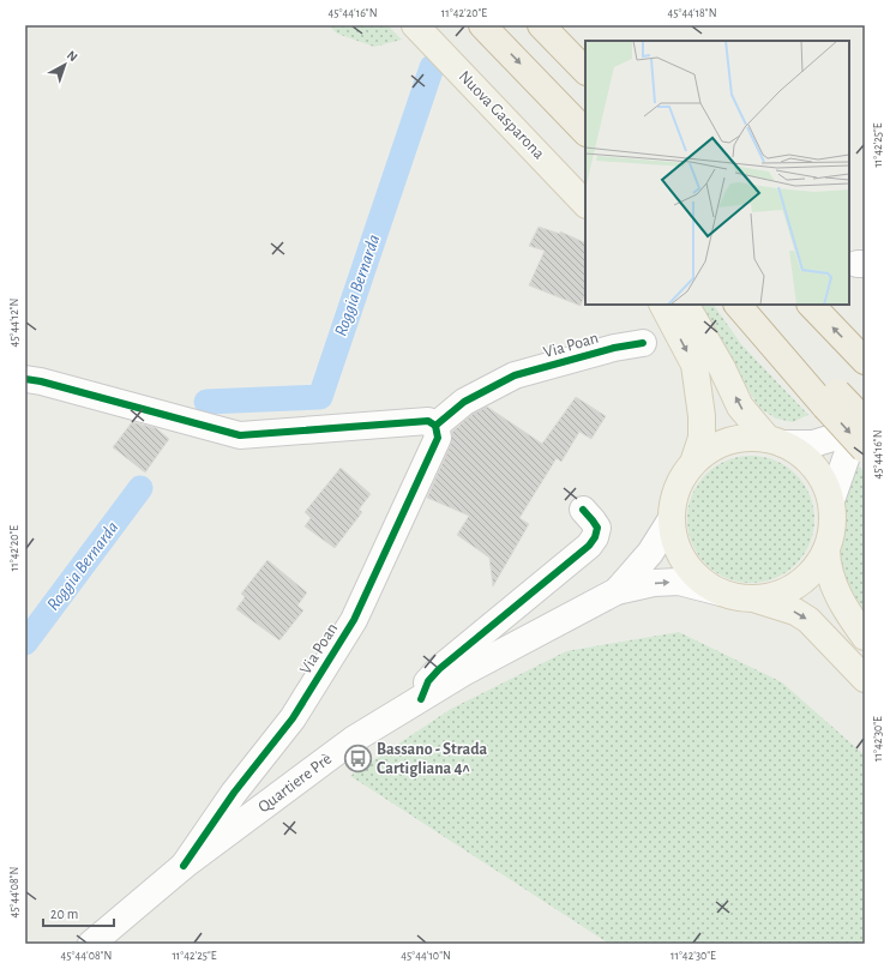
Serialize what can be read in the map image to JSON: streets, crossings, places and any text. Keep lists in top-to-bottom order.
{
  "streets": {
    "main road": ["Nuova Gasparona"],
    "street": ["Via Poan", "Quartiere Prè"]
  },
  "crossings": [
    ["Via Poan", "Quartiere Prè"]
  ],
  "water": ["Roggia Bernarda"],
  "places": {
    "bus stop": ["Bassano - Strada Cartigliana 4^"]
  },
  "scale_bar": "20 m",
  "north": "top right",
  "coordinates": [
    "45°44'16\"N",
    "11°42'20\"E",
    "45°44'18\"N",
    "11°42'25\"E",
    "45°44'12\"N",
    "11°42'30\"E",
    "45°44'08\"N",
    "45°44'10\"N"
  ]
}
